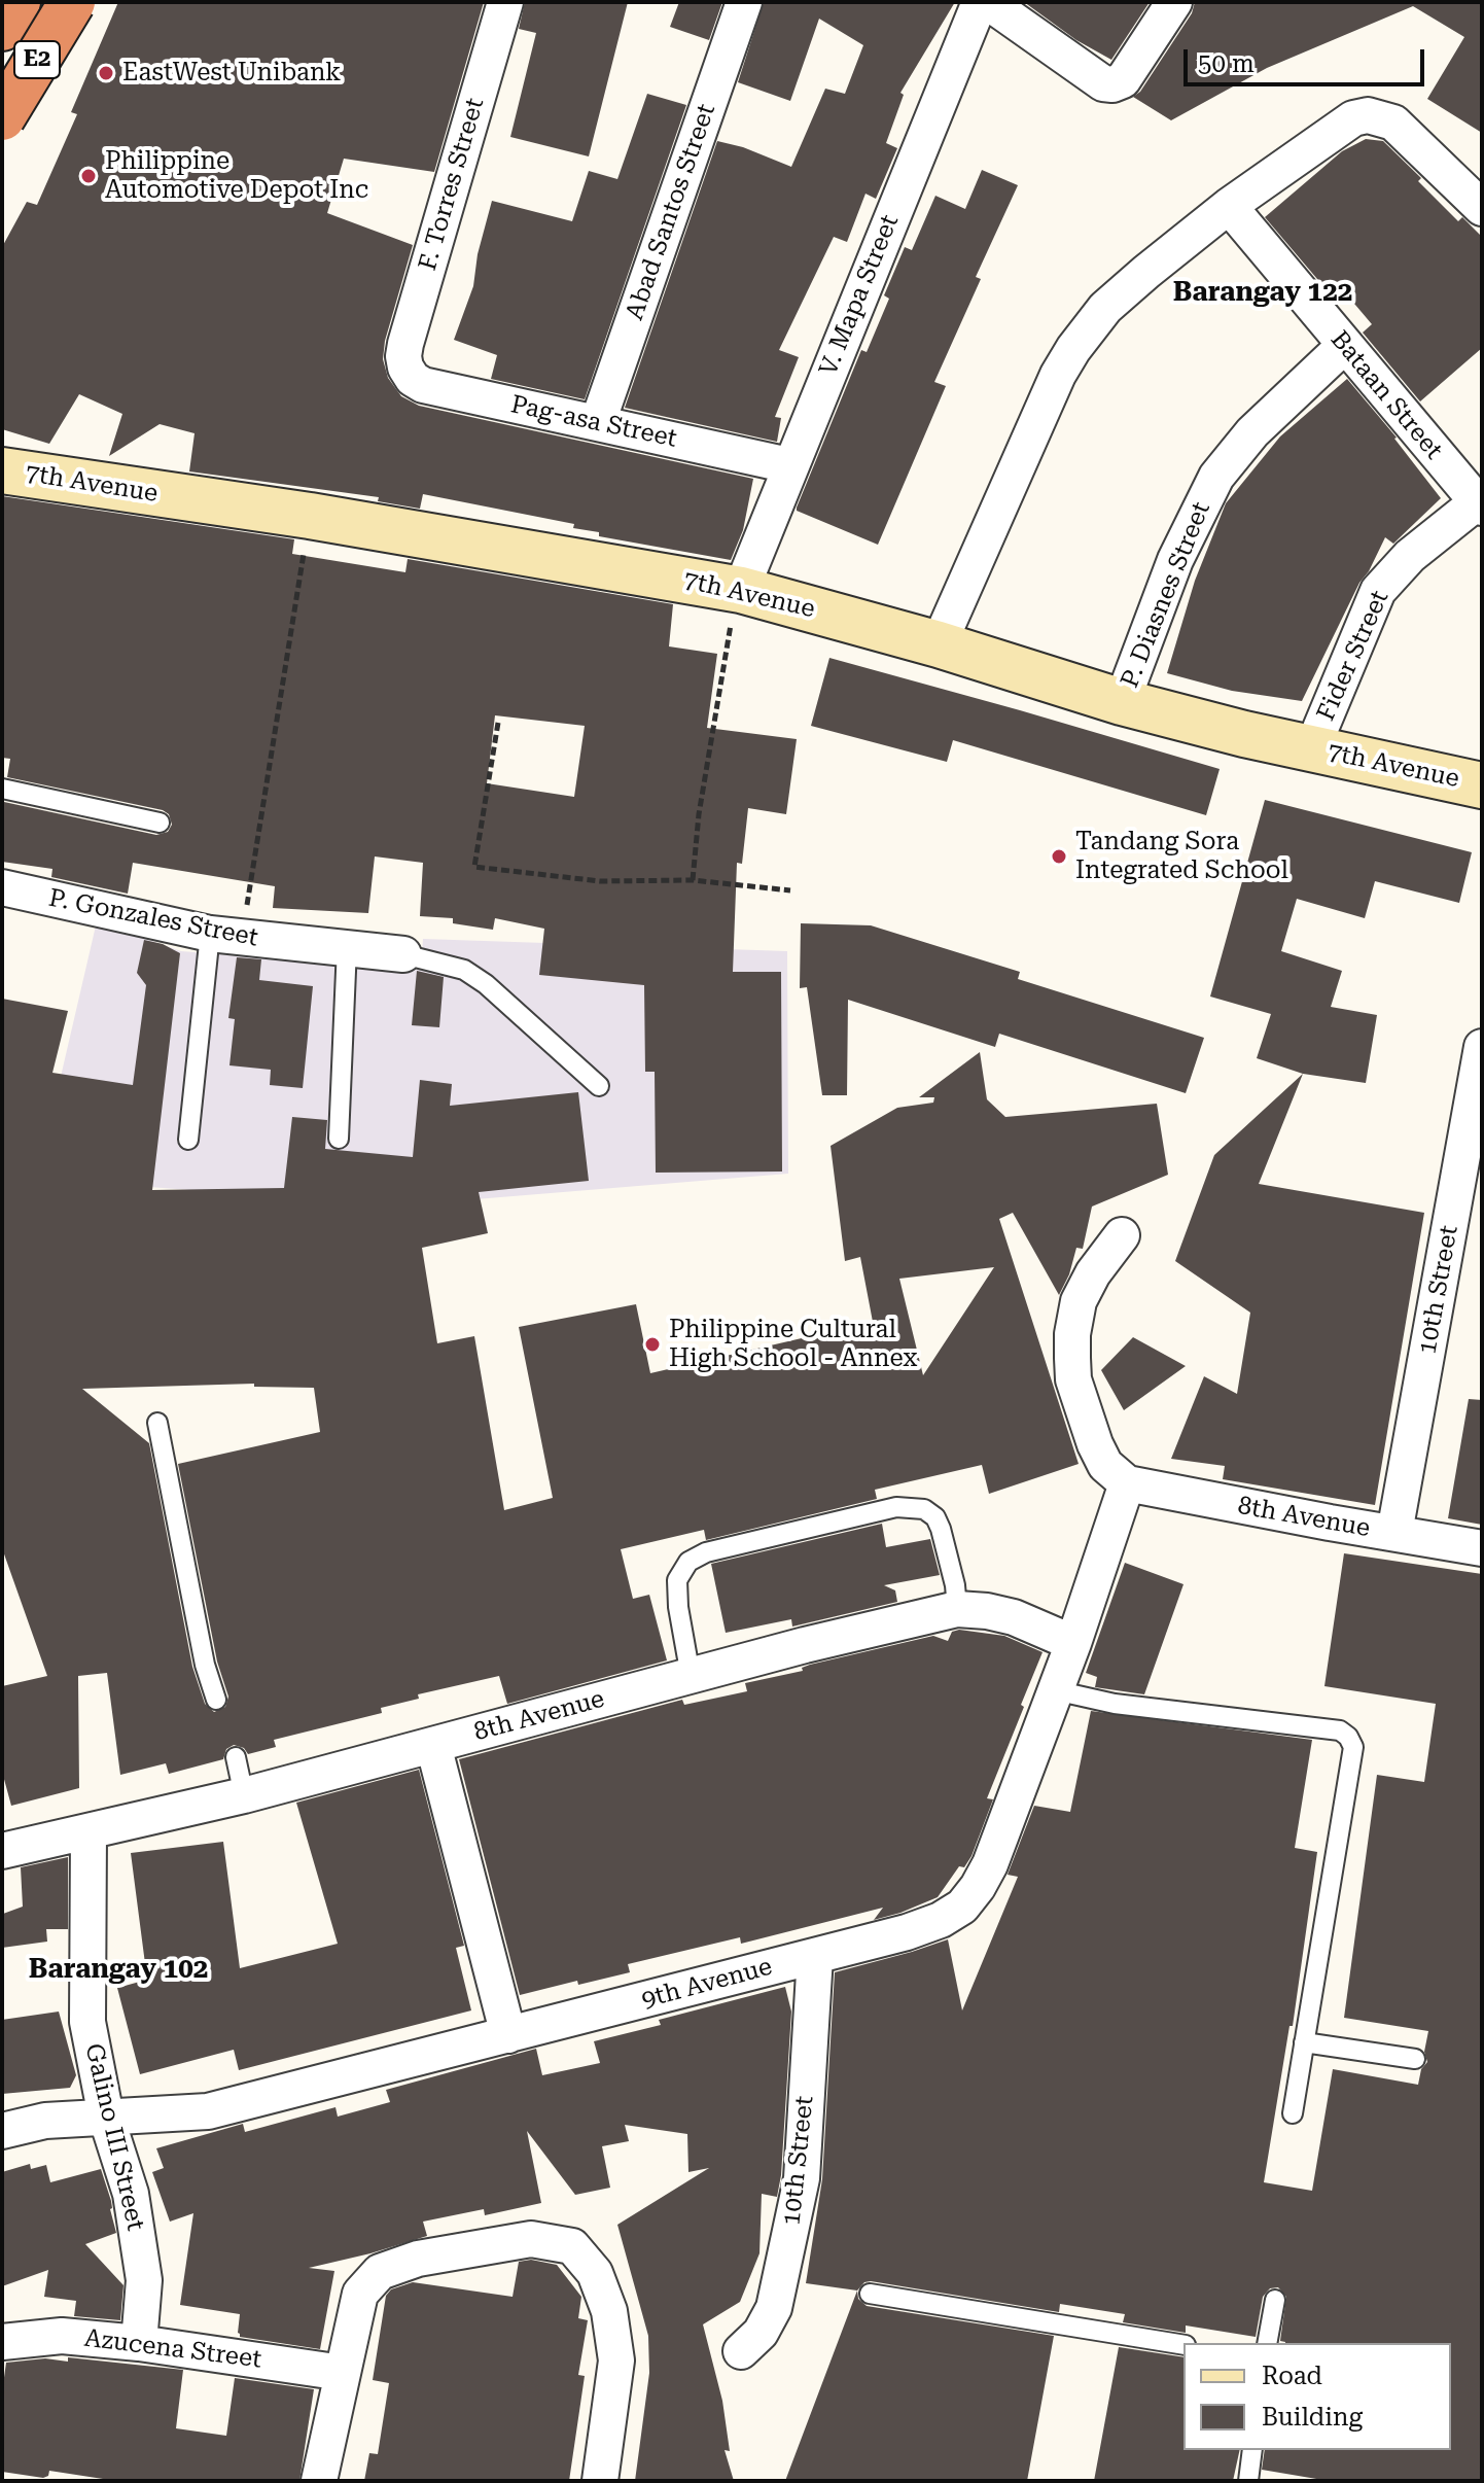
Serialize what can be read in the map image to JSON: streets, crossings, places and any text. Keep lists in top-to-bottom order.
{
  "streets": {
    "highway": ["E2"],
    "main road": ["7th Avenue"],
    "street": [
      "F. Torres Street",
      "Abad Santos Street",
      "V. Mapa Street",
      "Bataan Street",
      "Pag-asa Street",
      "P. Diasnes Street",
      "Fider Street",
      "P. Gonzales Street",
      "10th Street",
      "8th Avenue",
      "9th Avenue",
      "Galino III Street",
      "Azucena Street"
    ]
  },
  "crossings": [
    ["F. Torres Street", "Pag-asa Street"],
    ["Abad Santos Street", "Pag-asa Street"],
    ["V. Mapa Street", "Pag-asa Street"],
    ["V. Mapa Street", "7th Avenue"],
    ["Bataan Street", "P. Diasnes Street"],
    ["Bataan Street", "Fider Street"],
    ["7th Avenue", "P. Diasnes Street"],
    ["7th Avenue", "Fider Street"],
    ["10th Street", "8th Avenue"],
    ["10th Street", "9th Avenue"],
    ["8th Avenue", "9th Avenue"],
    ["8th Avenue", "Galino III Street"],
    ["9th Avenue", "Galino III Street"],
    ["Galino III Street", "Azucena Street"]
  ],
  "districts": ["Barangay 122", "Barangay 102"],
  "places": [
    "EastWest Unibank",
    "Philippine Automotive Depot Inc",
    "Tandang Sora Integrated School",
    "Philippine Cultural High School - Annex"
  ],
  "legend": ["Road", "Building"],
  "scale_bar": "50 m"
}
